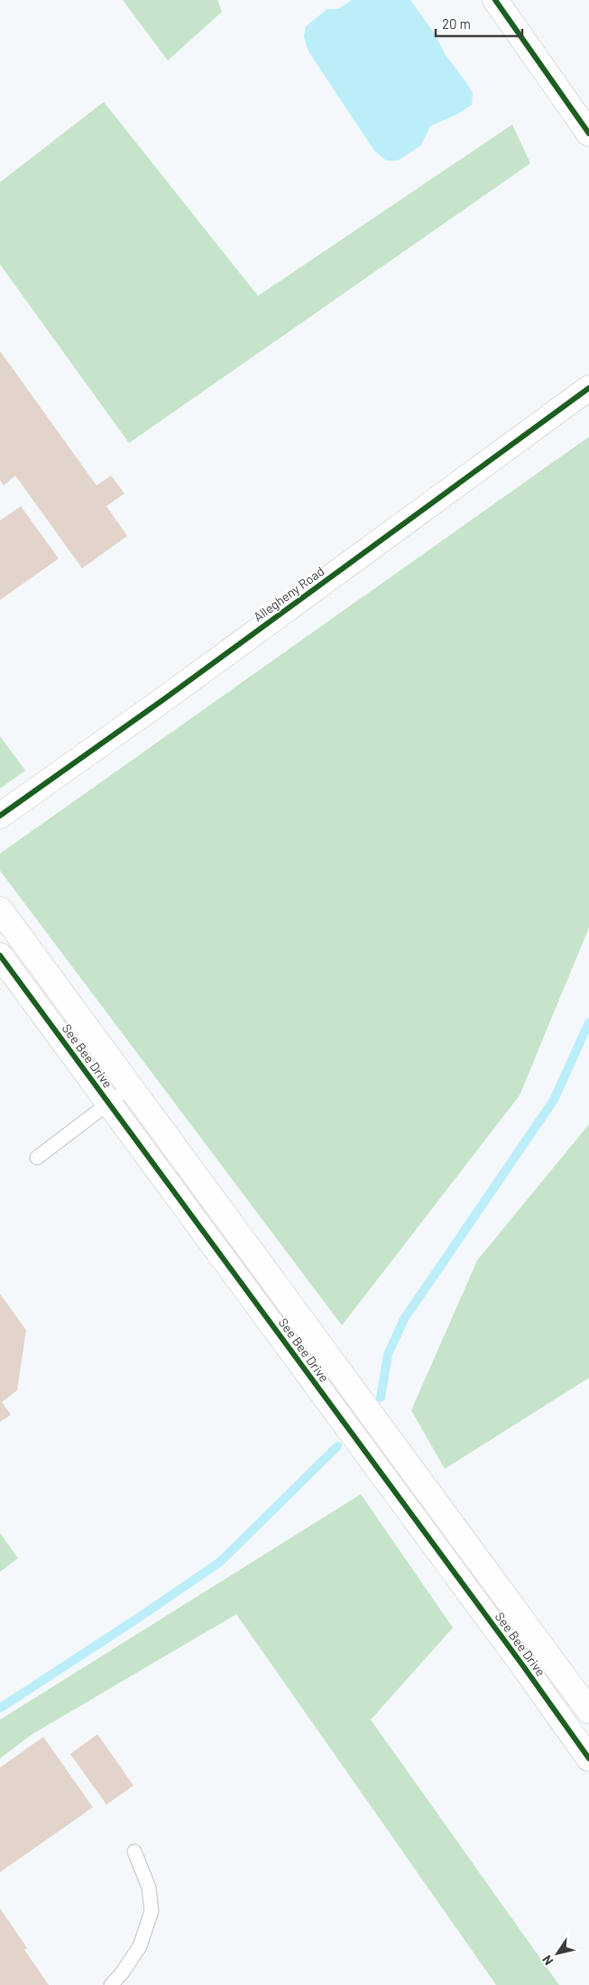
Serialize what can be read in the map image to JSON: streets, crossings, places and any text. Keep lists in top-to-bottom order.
{
  "streets": {
    "street": ["Allegheny Road", "See Bee Drive"]
  },
  "scale_bar": "20 m",
  "north": "bottom left"
}
